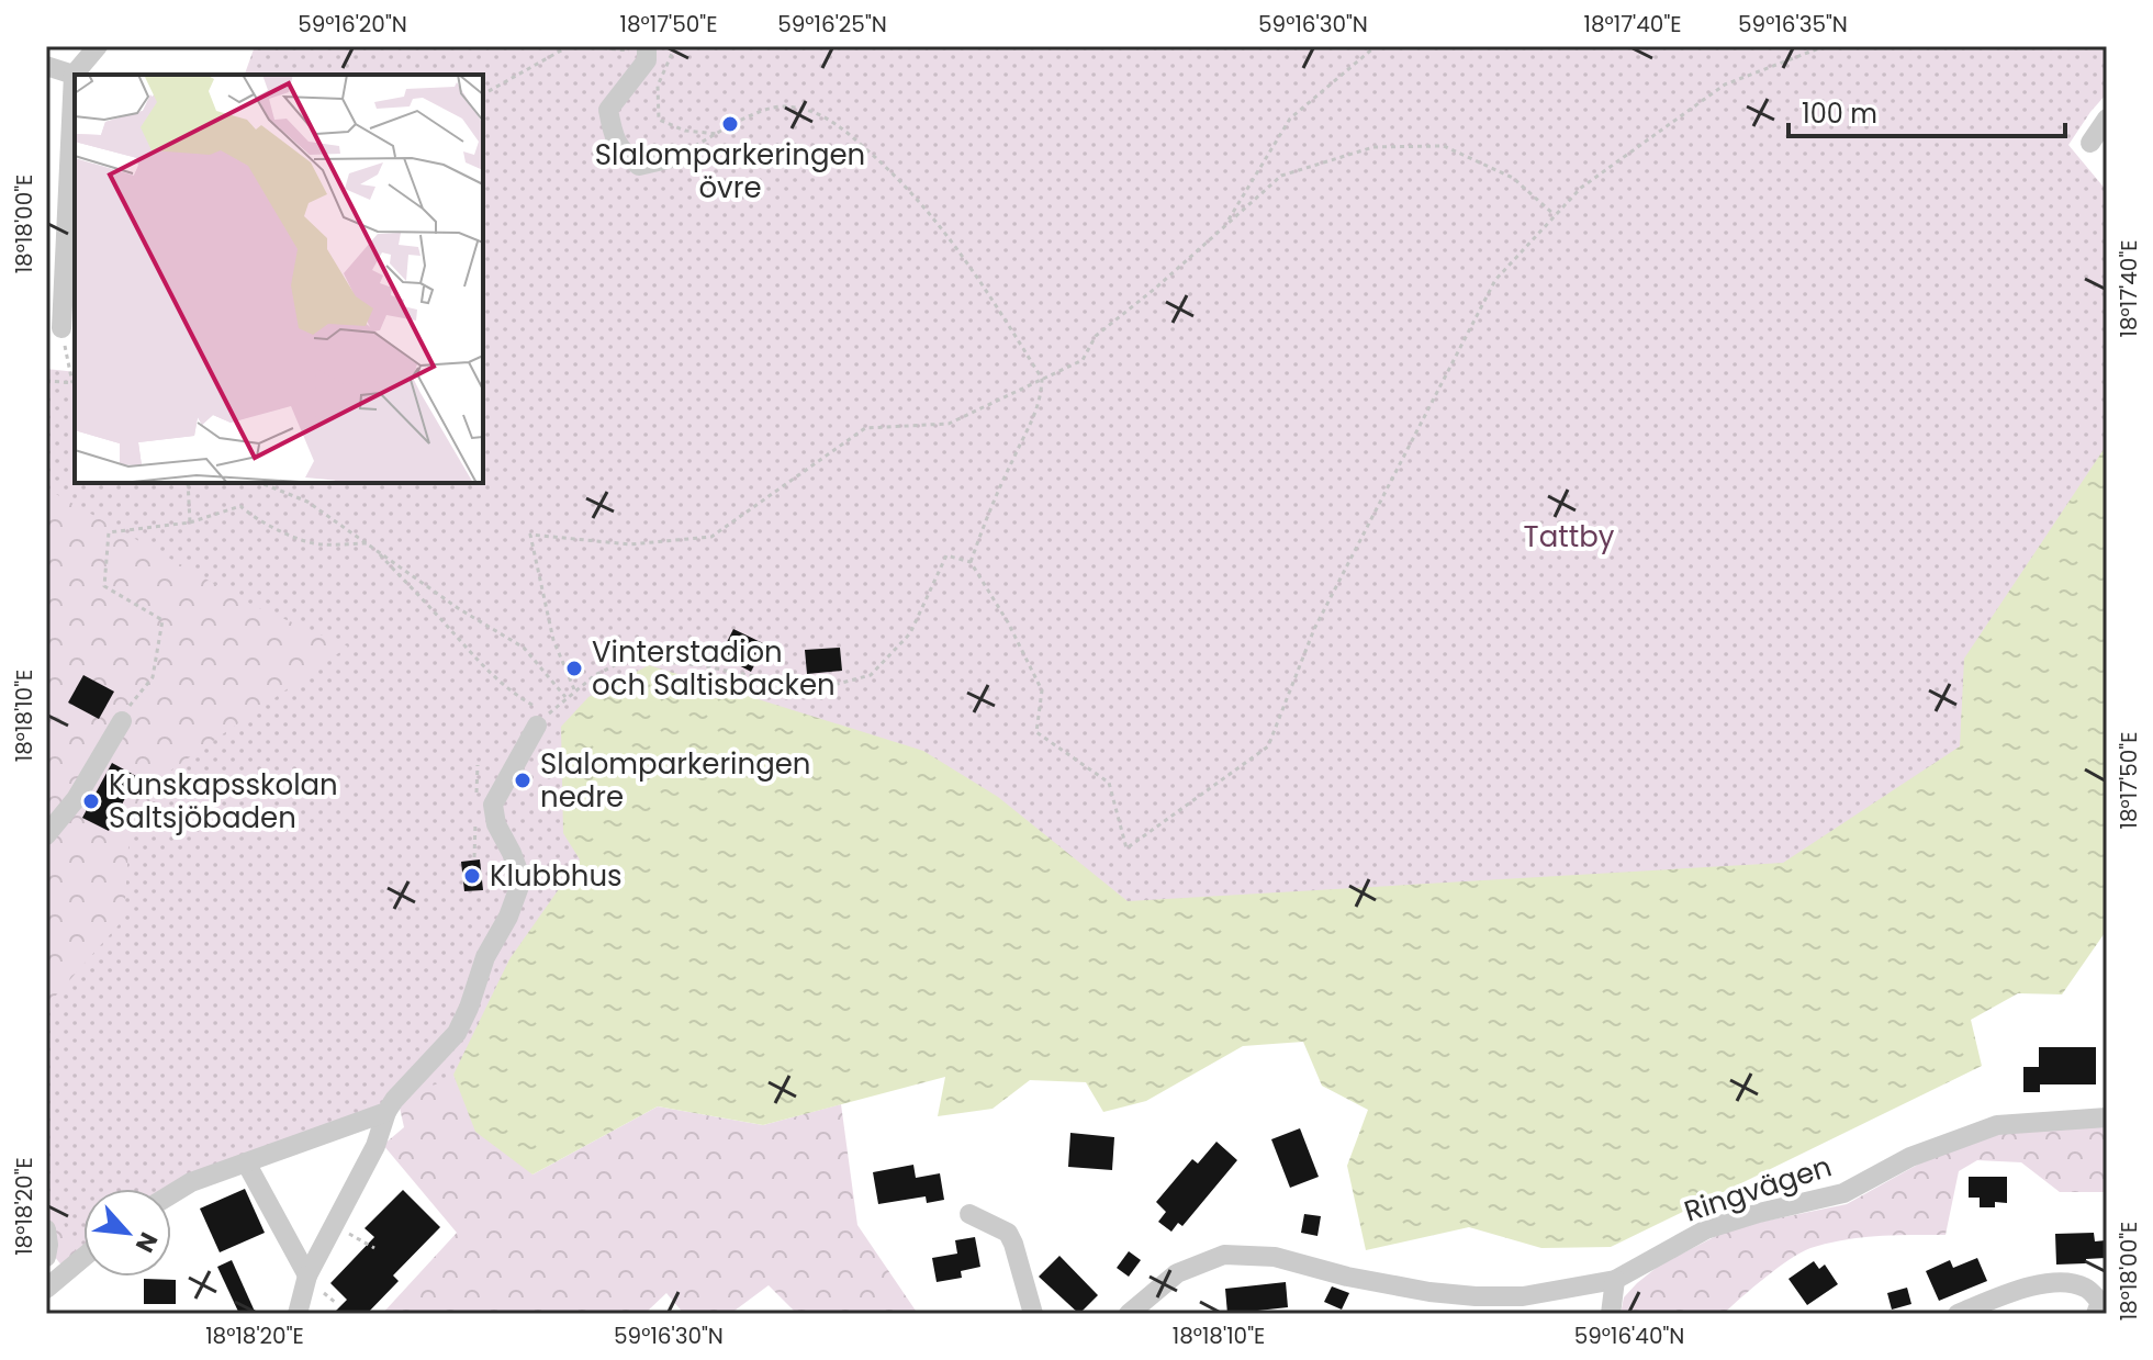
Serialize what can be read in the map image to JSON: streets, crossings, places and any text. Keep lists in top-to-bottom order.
{
  "streets": {
    "street": ["Ringvägen"]
  },
  "parks": ["Tattby"],
  "places": [
    "Slalomparkeringen övre",
    "Vinterstadion och Saltisbacken",
    "Slalomparkeringen nedre",
    "Kunskapsskolan Saltsjöbaden",
    "Klubbhus"
  ],
  "scale_bar": "100 m",
  "north": "bottom right",
  "coordinates": [
    "59°16'20\"N",
    "18°17'50\"E",
    "59°16'25\"N",
    "59°16'30\"N",
    "18°17'40\"E",
    "59°16'35\"N",
    "18°18'00\"E",
    "18°18'10\"E",
    "18°18'20\"E",
    "59°16'40\"N"
  ]
}
